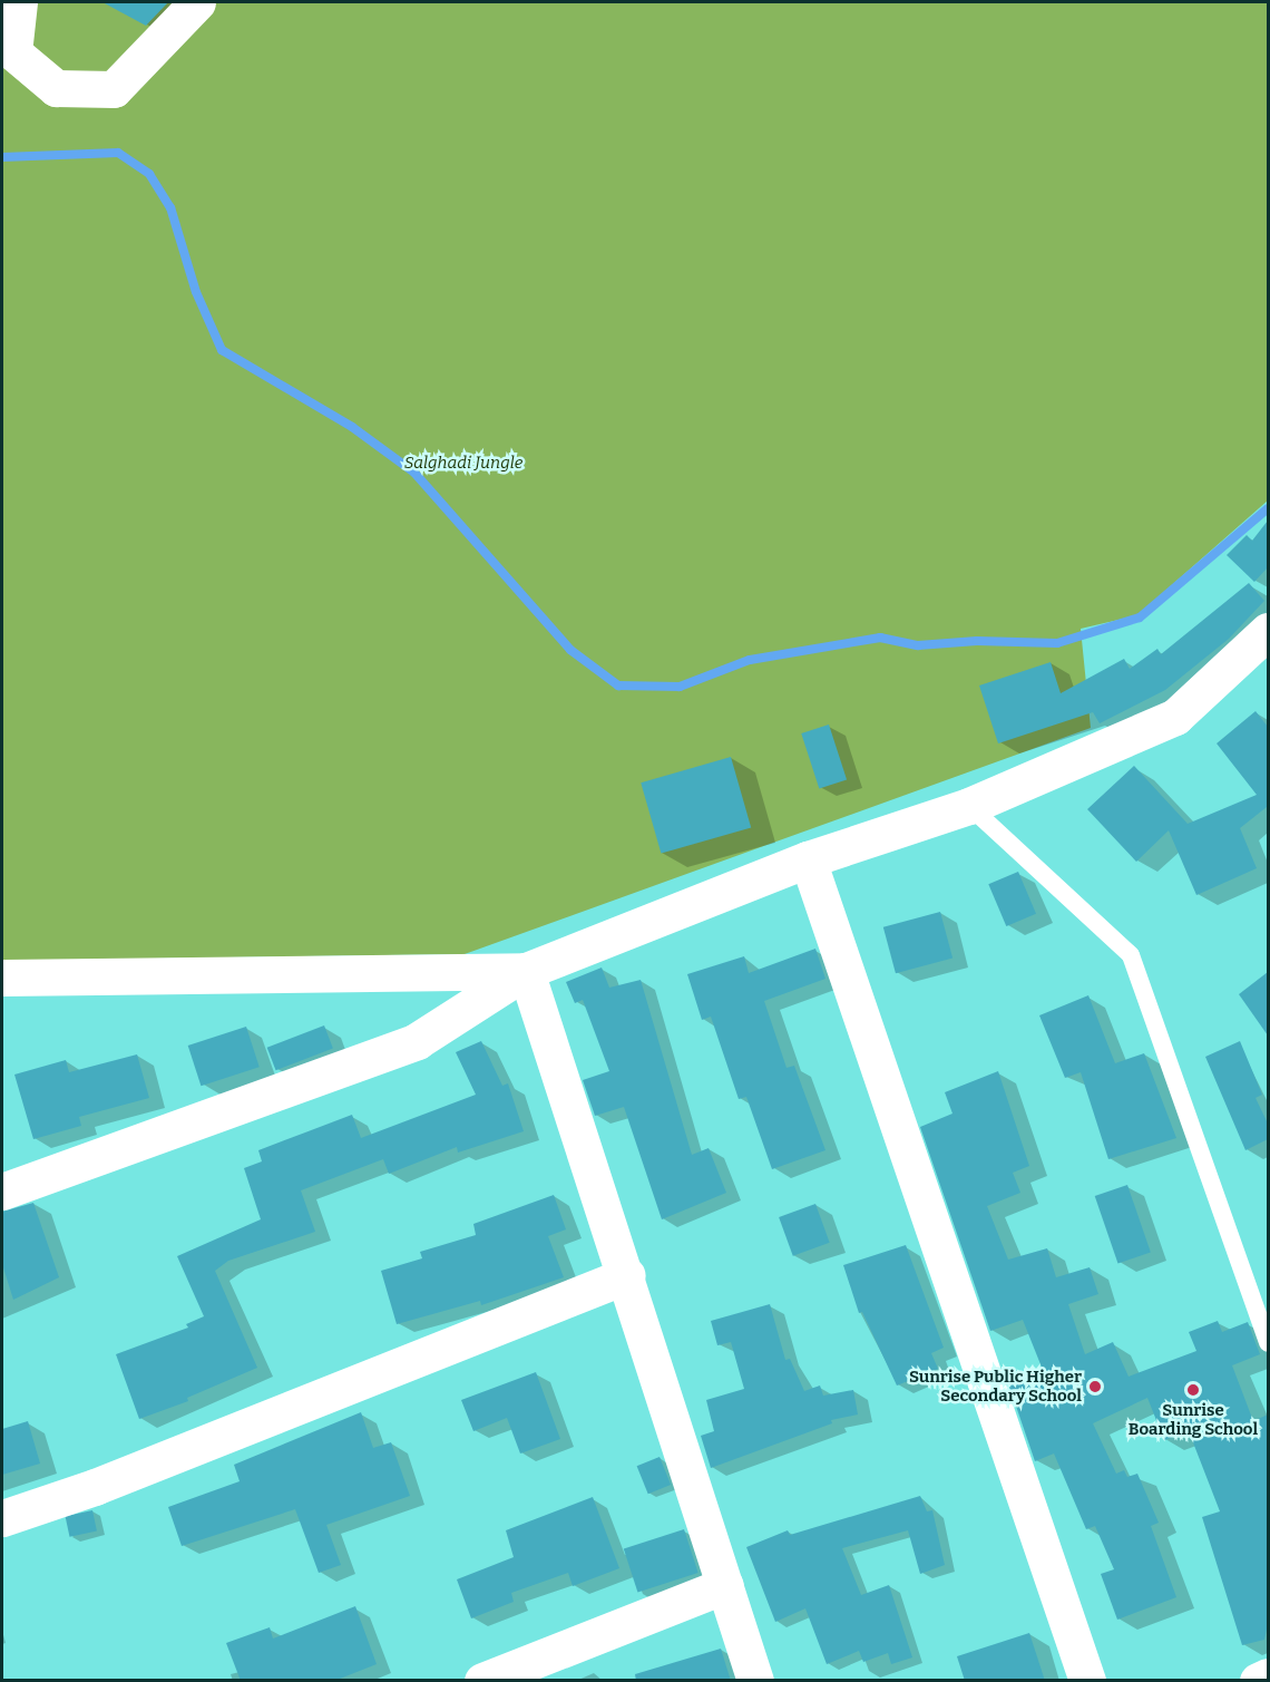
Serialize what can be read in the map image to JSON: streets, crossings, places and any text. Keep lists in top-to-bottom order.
{
  "parks": ["Salghadi Jungle"],
  "places": ["Sunrise Public Higher Secondary School", "Sunrise Boarding School"]
}
